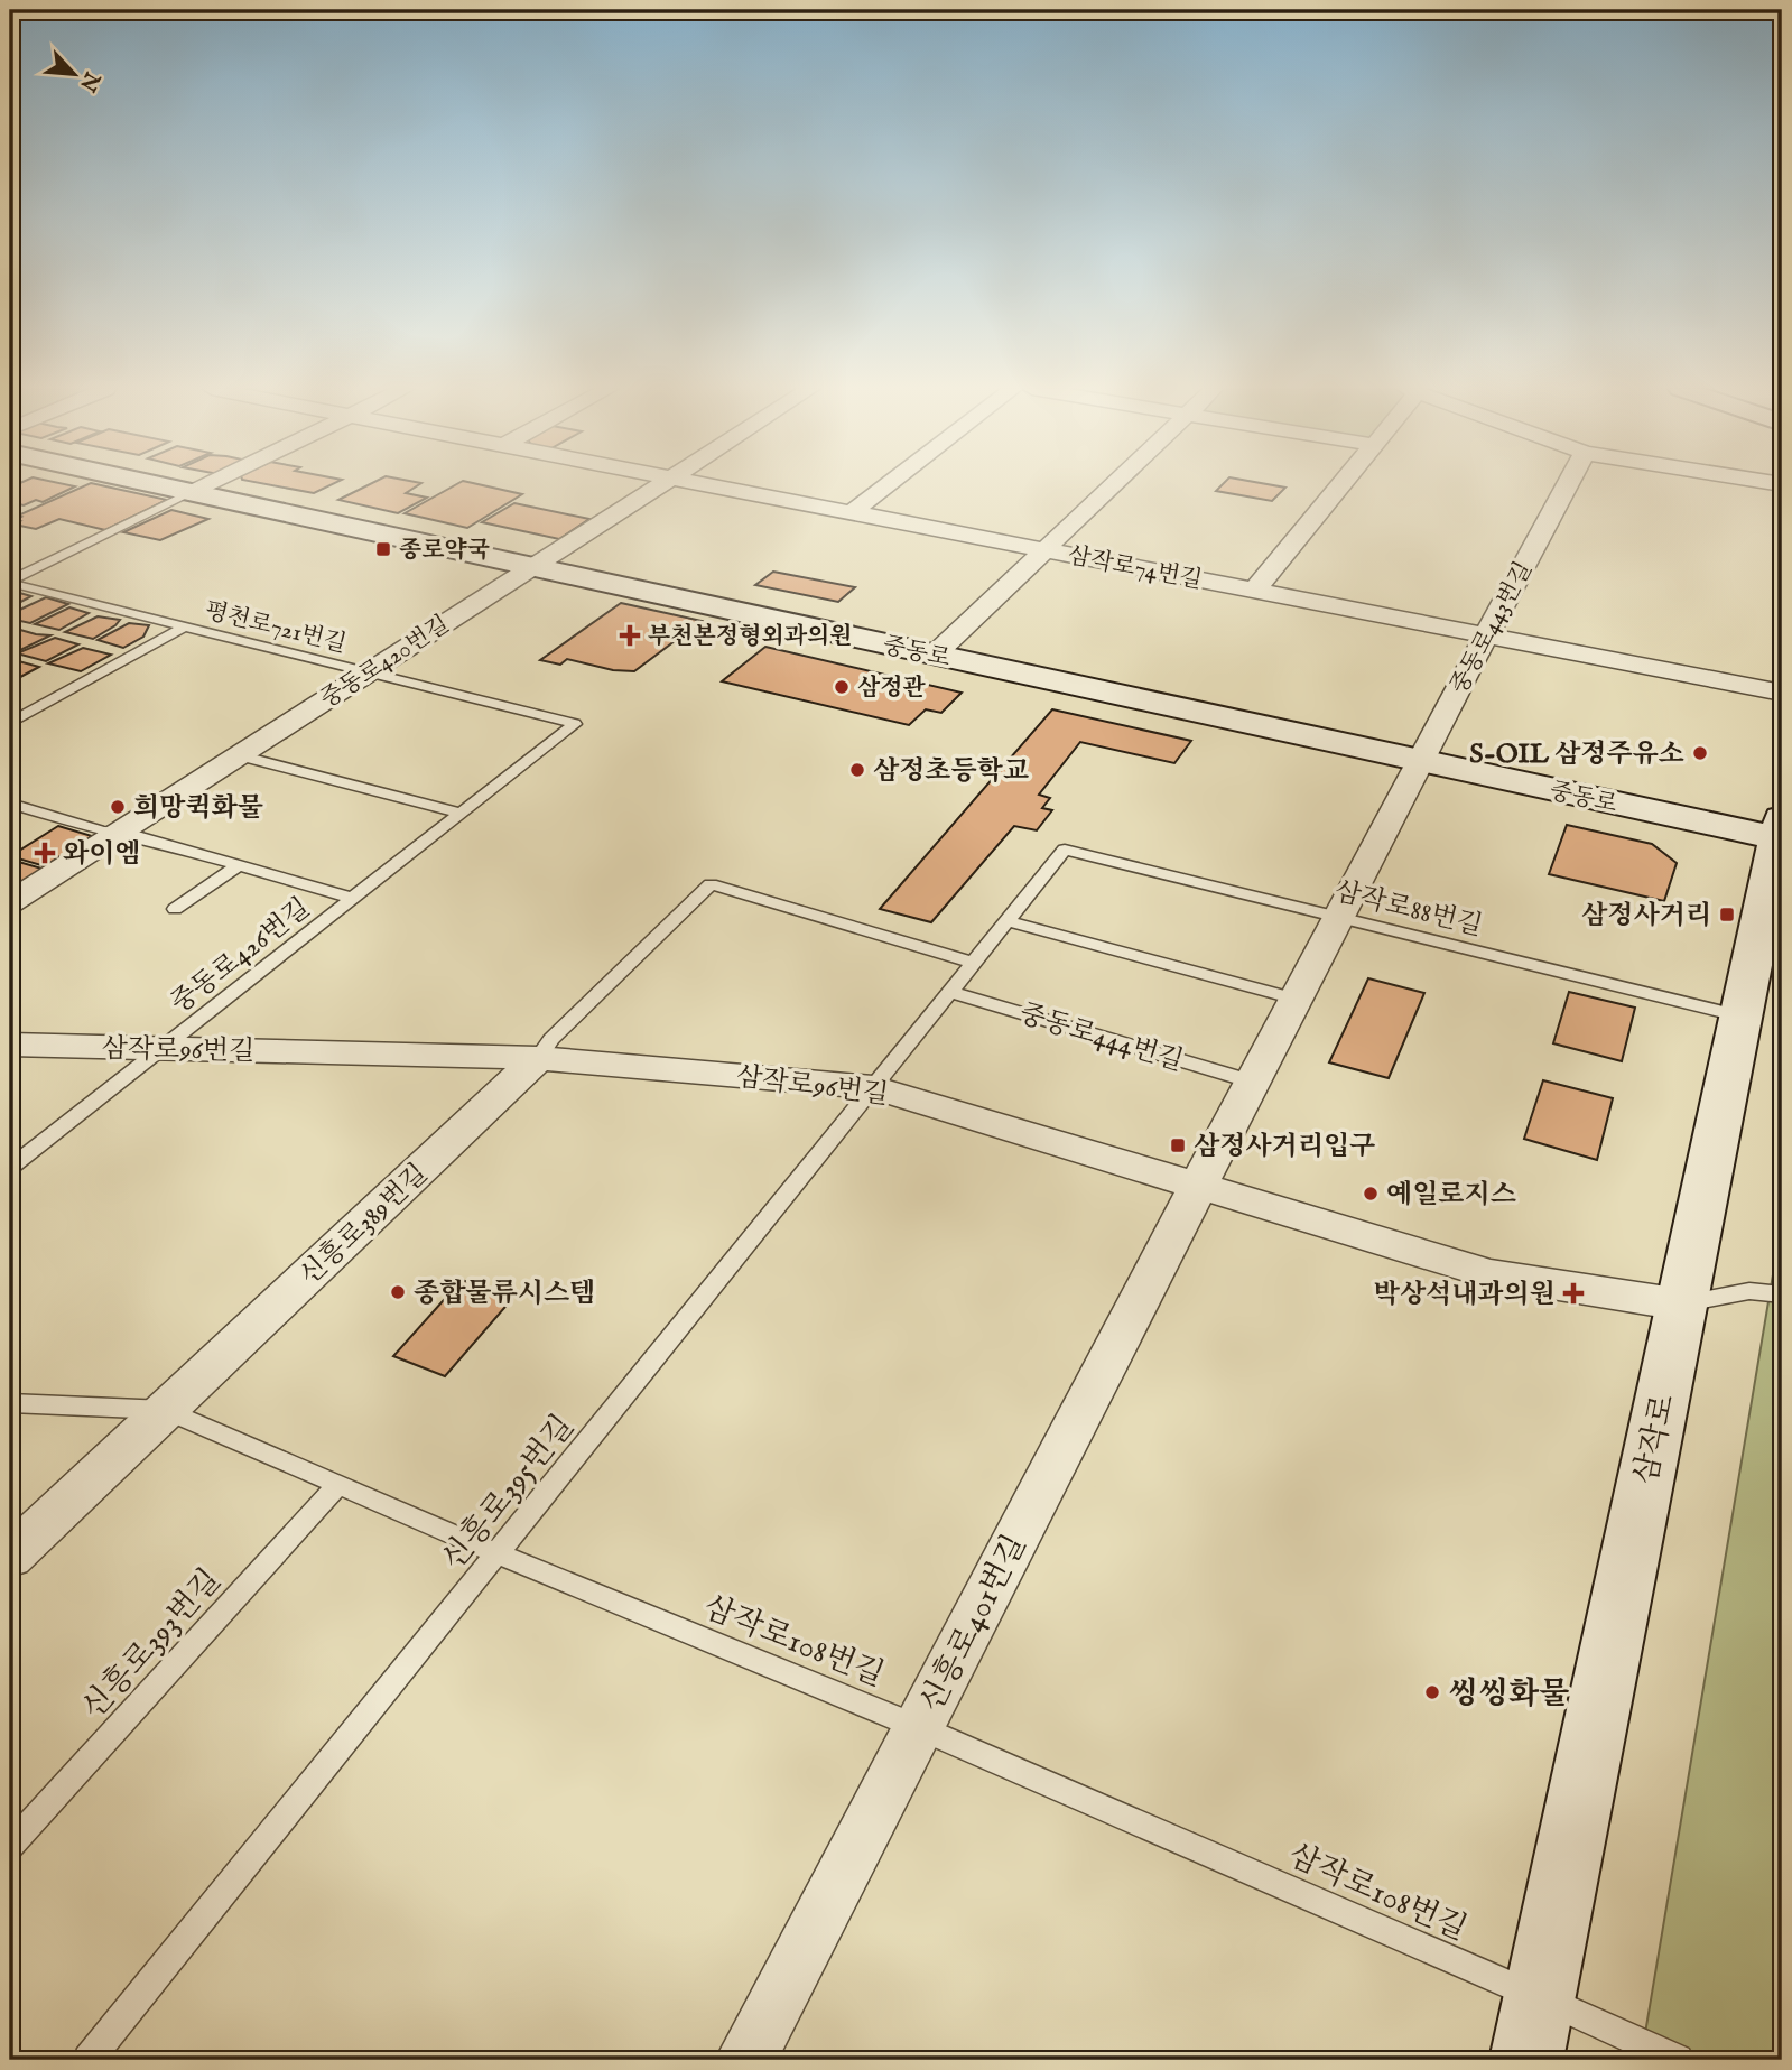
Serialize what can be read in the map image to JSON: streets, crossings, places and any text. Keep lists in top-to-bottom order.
{
  "streets": {
    "street": [
      "삼작로74번길",
      "중동로443번길",
      "중동로",
      "중동로420번길",
      "삼작로96번길",
      "신흥로389번길",
      "삼작로",
      "신흥로401번길"
    ],
    "lane": [
      "평천로721번길",
      "삼작로88번길",
      "중동로426번길",
      "중동로444번길",
      "신흥로395번길",
      "삼작로108번길",
      "신흥로393번길"
    ]
  },
  "crossings": [
    ["삼작로74번길", "중동로443번길"],
    ["평천로721번길", "중동로420번길"],
    ["평천로721번길", "중동로426번길"],
    ["중동로443번길", "중동로"],
    ["중동로", "중동로420번길"],
    ["중동로", "삼작로"],
    ["중동로420번길", "중동로426번길"],
    ["삼작로88번길", "삼작로"],
    ["삼작로88번길", "신흥로395번길"],
    ["중동로426번길", "삼작로96번길"],
    ["중동로444번길", "신흥로395번길"],
    ["삼작로96번길", "신흥로389번길"],
    ["삼작로96번길", "삼작로"],
    ["삼작로96번길", "신흥로395번길"],
    ["삼작로96번길", "신흥로401번길"],
    ["신흥로389번길", "신흥로395번길"],
    ["신흥로389번길", "삼작로108번길"],
    ["삼작로", "삼작로108번길"],
    ["신흥로395번길", "삼작로108번길"],
    ["신흥로401번길", "삼작로108번길"],
    ["삼작로108번길", "신흥로393번길"]
  ],
  "places": {
    "transit": ["종로약국", "삼정사거리", "삼정사거리입구"],
    "health": ["부천본정형외과의원", "와이엠", "박상석내과의원"],
    "other": [
      "삼정관",
      "S-OIL 삼정주유소",
      "삼정초등학교",
      "희망퀵화물",
      "예일로지스",
      "종합물류시스템",
      "씽씽화물"
    ]
  },
  "north": "bottom right"
}
